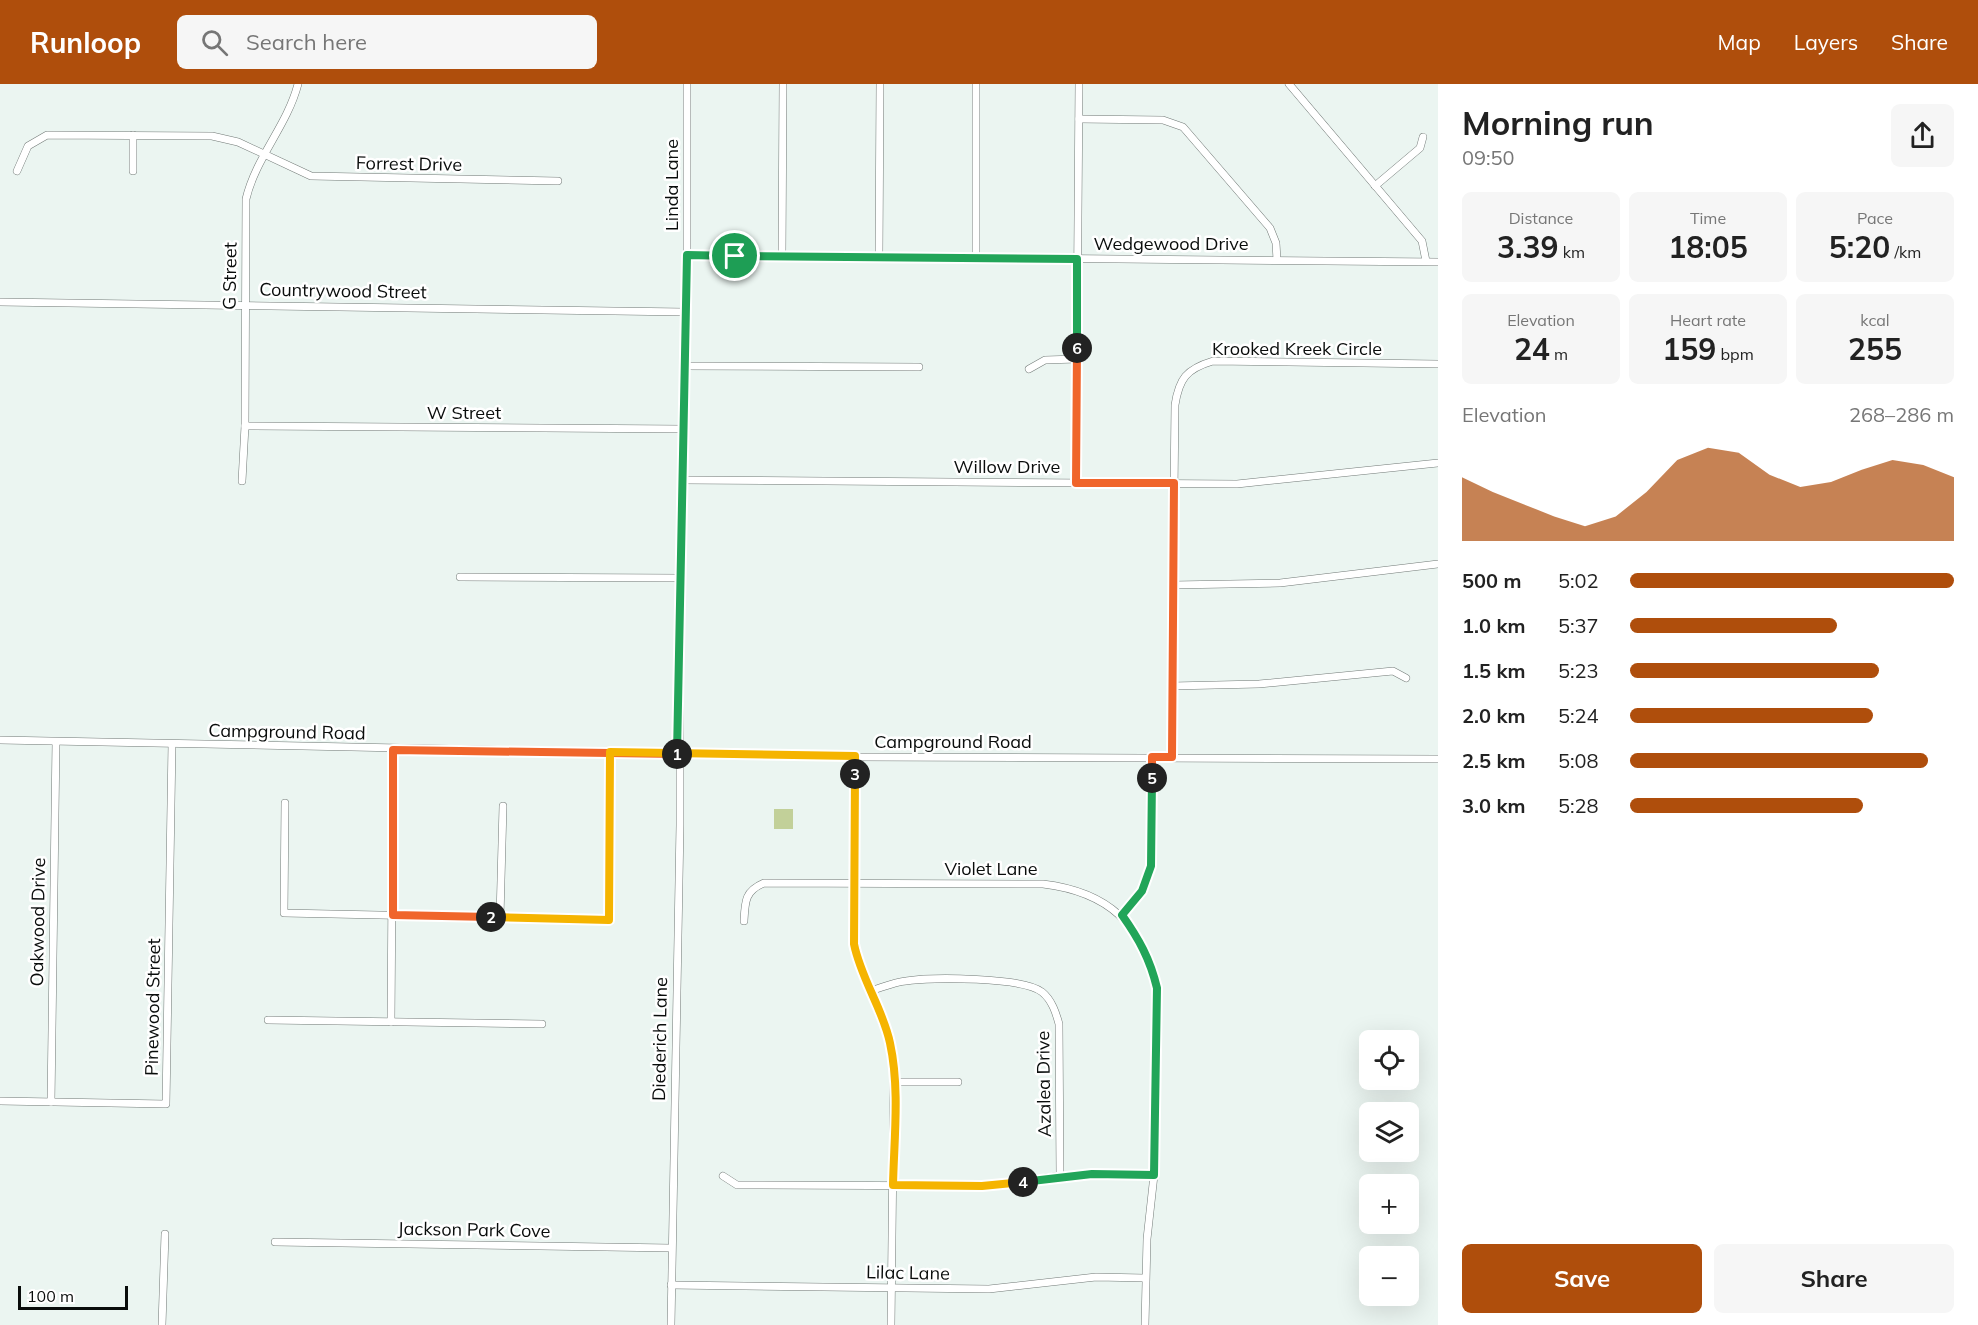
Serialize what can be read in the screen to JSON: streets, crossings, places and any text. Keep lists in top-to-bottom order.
{
  "streets": {
    "street": [
      "Forrest Drive",
      "Linda Lane",
      "Wedgewood Drive",
      "G Street",
      "Countrywood Street",
      "Krooked Kreek Circle",
      "W Street",
      "Willow Drive",
      "Campground Road",
      "Violet Lane",
      "Oakwood Drive",
      "Pinewood Street",
      "Diederich Lane",
      "Azalea Drive",
      "Jackson Park Cove",
      "Lilac Lane"
    ]
  },
  "crossings": [
    ["Forrest Drive", "G Street"],
    ["Linda Lane", "Wedgewood Drive"],
    ["Linda Lane", "Countrywood Street"],
    ["Linda Lane", "W Street"],
    ["Linda Lane", "Willow Drive"],
    ["Linda Lane", "Campground Road"],
    ["Linda Lane", "Diederich Lane"],
    ["G Street", "Countrywood Street"],
    ["G Street", "W Street"],
    ["Krooked Kreek Circle", "Willow Drive"],
    ["Krooked Kreek Circle", "Campground Road"],
    ["Campground Road", "Oakwood Drive"],
    ["Campground Road", "Pinewood Street"],
    ["Campground Road", "Diederich Lane"],
    ["Oakwood Drive", "Pinewood Street"],
    ["Diederich Lane", "Jackson Park Cove"],
    ["Diederich Lane", "Lilac Lane"]
  ],
  "scale_bar": "100 m",
  "page": {
    "header": "Runloop",
    "search": "Search here",
    "nav": ["Map", "Layers", "Share"],
    "heading": ["Morning run", "09:50"],
    "stats": [
      ["Distance", "3.39 km"],
      ["Time", "18:05"],
      ["Pace", "5:20 /km"],
      ["Elevation", "24 m"],
      ["Heart rate", "159 bpm"],
      ["kcal", "255"]
    ],
    "pins": [
      "6",
      "1",
      "3",
      "5",
      "2",
      "4"
    ],
    "chart": ["Elevation", "268–286 m"],
    "list": [
      {
        "name": "500 m",
        "note": "5:02"
      },
      {
        "name": "1.0 km",
        "note": "5:37"
      },
      {
        "name": "1.5 km",
        "note": "5:23"
      },
      {
        "name": "2.0 km",
        "note": "5:24"
      },
      {
        "name": "2.5 km",
        "note": "5:08"
      },
      {
        "name": "3.0 km",
        "note": "5:28"
      }
    ],
    "map_buttons": ["+", "−"],
    "buttons": ["Save", "Share"],
    "scale": "100 m"
  }
}
